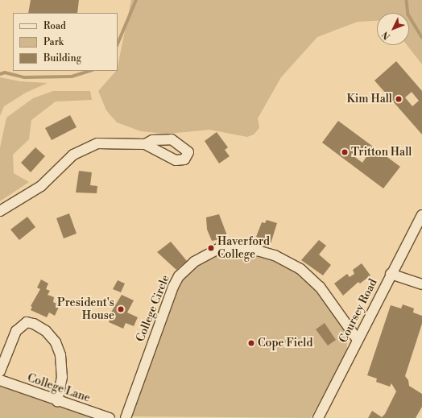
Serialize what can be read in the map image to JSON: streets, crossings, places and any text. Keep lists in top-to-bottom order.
{
  "streets": {
    "street": ["College Circle", "Coursey Road", "College Lane"]
  },
  "crossings": [
    ["College Circle", "Coursey Road"]
  ],
  "places": [
    "Kim Hall",
    "Tritton Hall",
    "Haverford College",
    "President's House",
    "Cope Field"
  ],
  "legend": ["Road", "Park", "Building"],
  "north": "bottom left"
}
